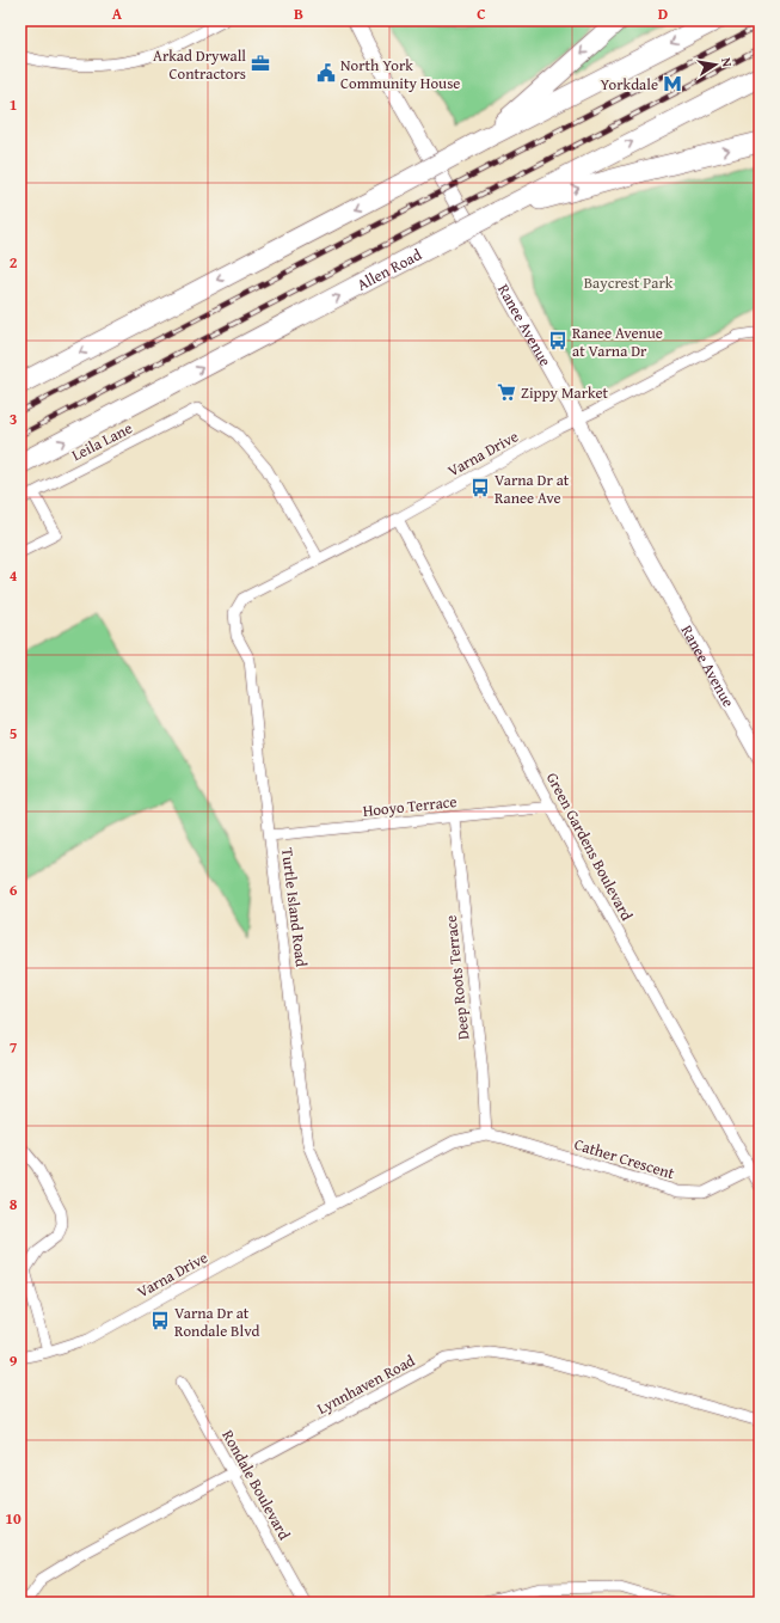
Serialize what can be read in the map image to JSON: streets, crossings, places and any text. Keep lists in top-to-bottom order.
{
  "streets": {
    "highway": ["Allen Road"],
    "street": [
      "Ranee Avenue",
      "Leila Lane",
      "Varna Drive",
      "Hooyo Terrace",
      "Green Gardens Boulevard",
      "Turtle Island Road",
      "Deep Roots Terrace",
      "Cather Crescent",
      "Lynnhaven Road",
      "Rondale Boulevard"
    ]
  },
  "crossings": [
    ["Ranee Avenue", "Varna Drive"],
    ["Leila Lane", "Varna Drive"],
    ["Varna Drive", "Green Gardens Boulevard"],
    ["Varna Drive", "Turtle Island Road"],
    ["Varna Drive", "Deep Roots Terrace"],
    ["Varna Drive", "Cather Crescent"],
    ["Hooyo Terrace", "Green Gardens Boulevard"],
    ["Hooyo Terrace", "Turtle Island Road"],
    ["Hooyo Terrace", "Deep Roots Terrace"],
    ["Green Gardens Boulevard", "Cather Crescent"],
    ["Deep Roots Terrace", "Cather Crescent"],
    ["Lynnhaven Road", "Rondale Boulevard"]
  ],
  "parks": ["Baycrest Park"],
  "places": {
    "office": ["Arkad Drywall Contractors"],
    "public building": ["North York Community House"],
    "metro station": ["Yorkdale"],
    "bus stop": ["Ranee Avenue at Varna Dr", "Varna Dr at Ranee Ave", "Varna Dr at Rondale Blvd"],
    "supermarket": ["Zippy Market"]
  },
  "north": "right",
  "grid": {
    "columns": [
      "A",
      "B",
      "C",
      "D"
    ],
    "rows": [
      "1",
      "2",
      "3",
      "4",
      "5",
      "6",
      "7",
      "8",
      "9",
      "10"
    ]
  }
}
